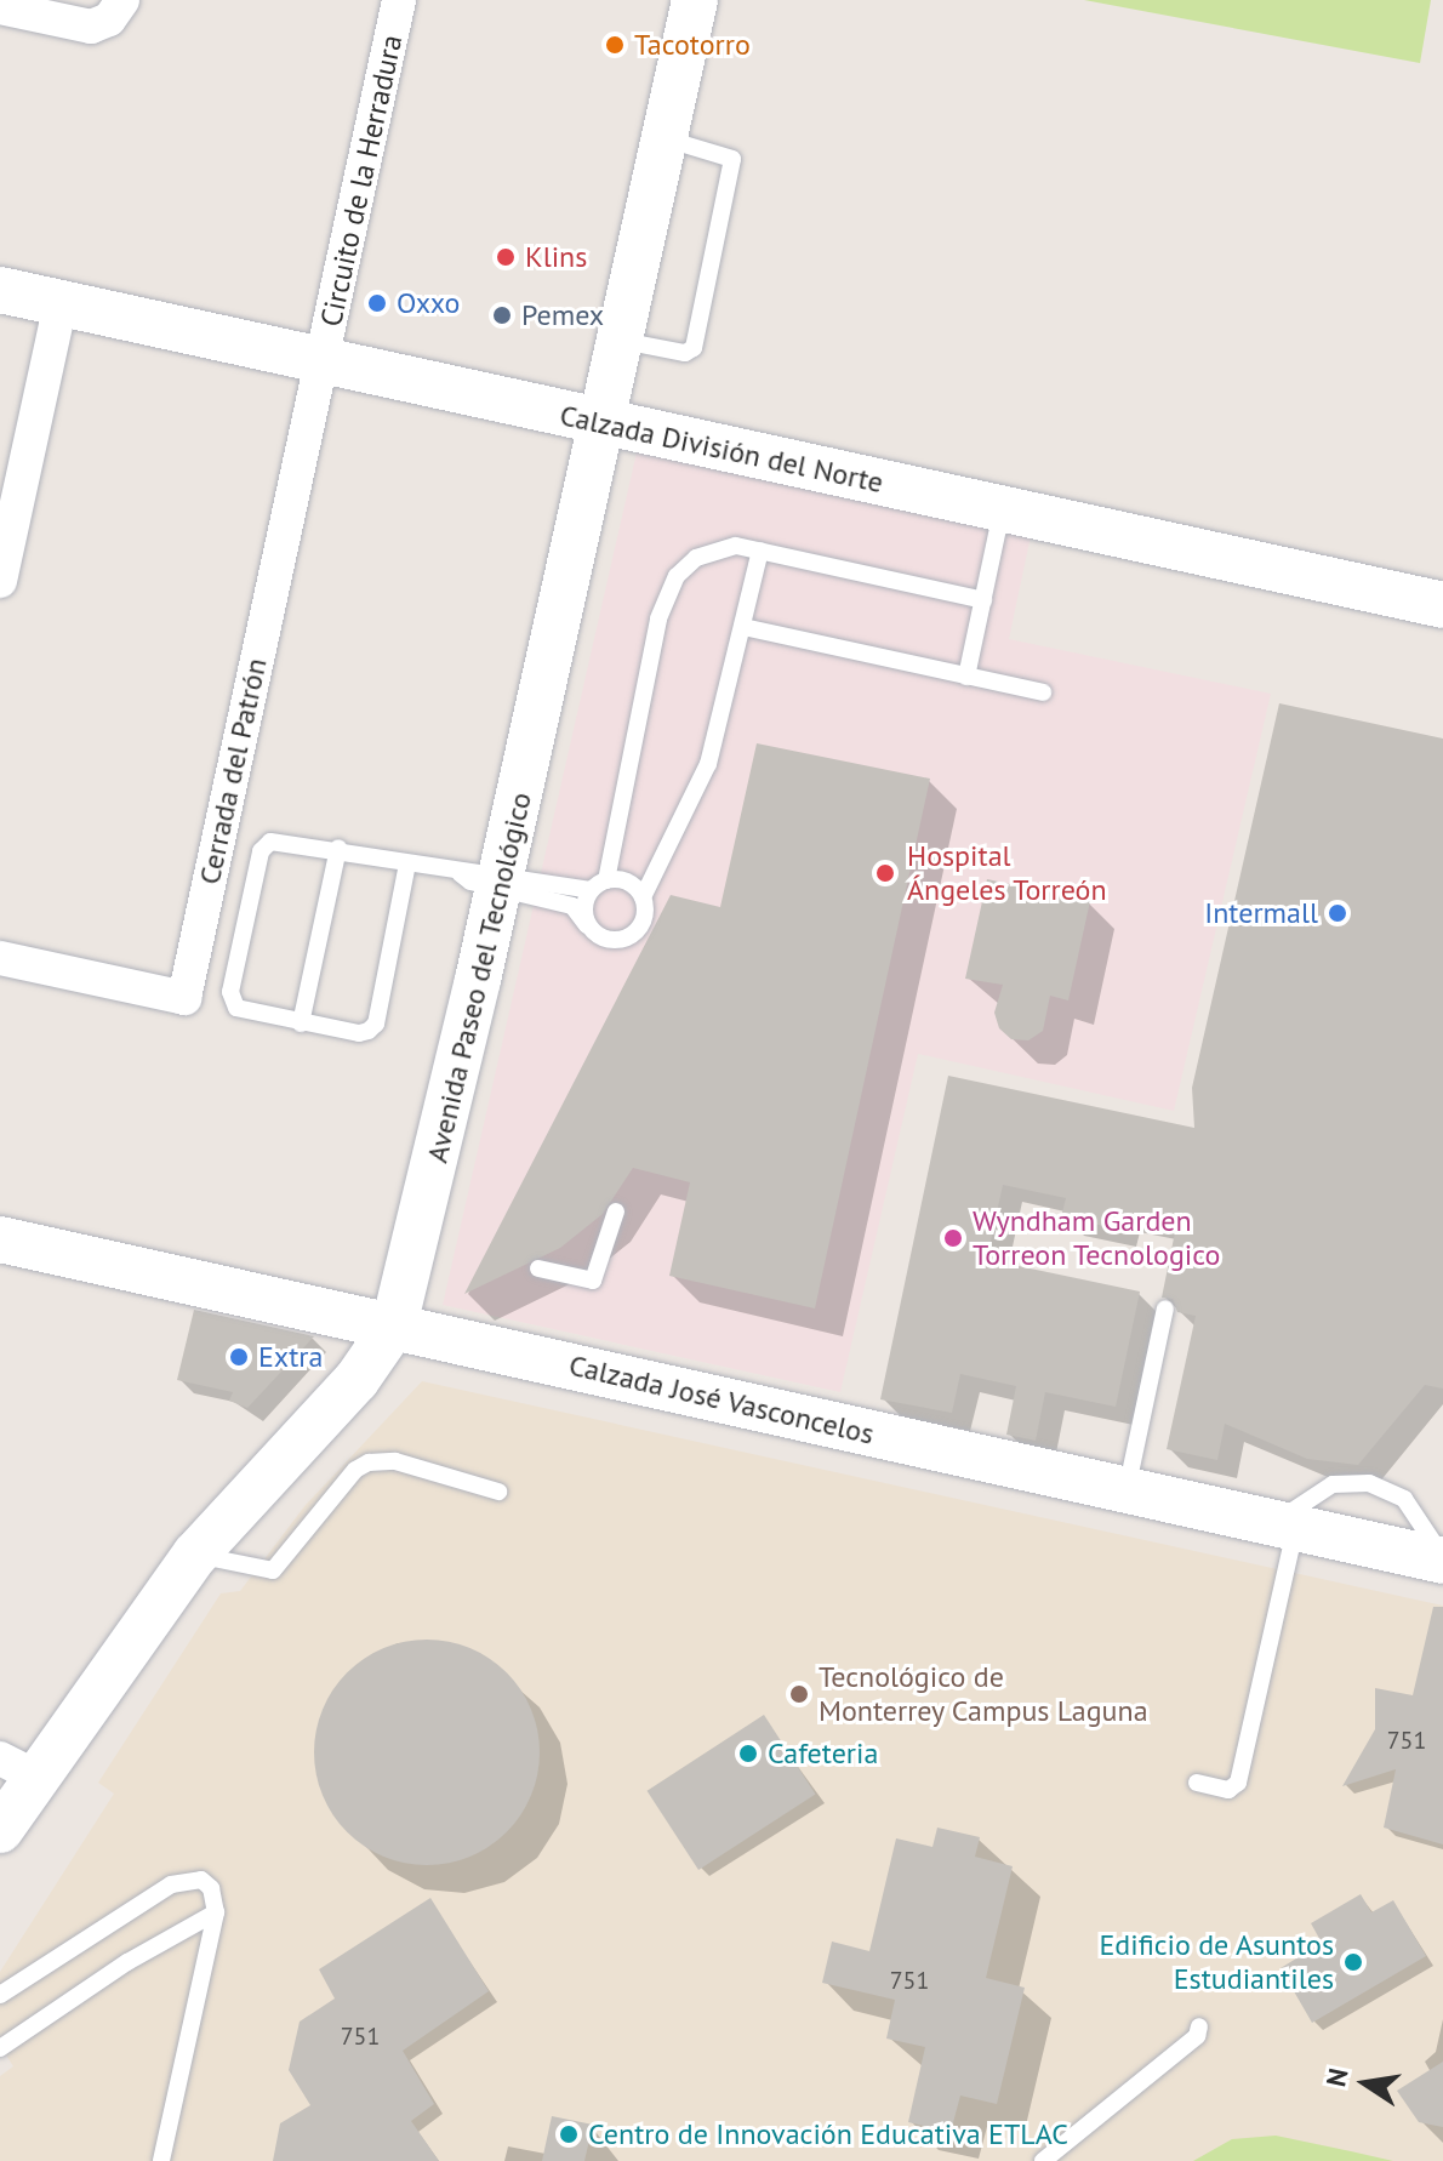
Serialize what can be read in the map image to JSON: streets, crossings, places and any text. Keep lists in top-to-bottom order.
{
  "streets": {
    "main road": ["Calzada División del Norte", "Avenida Paseo del Tecnológico", "Calzada José Vasconcelos"],
    "street": ["Circuito de la Herradura", "Cerrada del Patrón"]
  },
  "crossings": [
    ["Circuito de la Herradura", "Calzada División del Norte"],
    ["Circuito de la Herradura", "Cerrada del Patrón"],
    ["Calzada División del Norte", "Cerrada del Patrón"],
    ["Calzada División del Norte", "Avenida Paseo del Tecnológico"],
    ["Avenida Paseo del Tecnológico", "Calzada José Vasconcelos"]
  ],
  "places": [
    "Tacotorro",
    "Klins",
    "Oxxo",
    "Pemex",
    "Hospital Ángeles Torreón",
    "Intermall",
    "Wyndham Garden Torreon Tecnologico",
    "Extra",
    "Tecnológico de Monterrey Campus Laguna",
    "Cafeteria",
    "Edificio de Asuntos Estudiantiles",
    "Centro de Innovación Educativa ETLAC"
  ],
  "house_numbers": ["751", "751", "751"],
  "north": "left"
}
